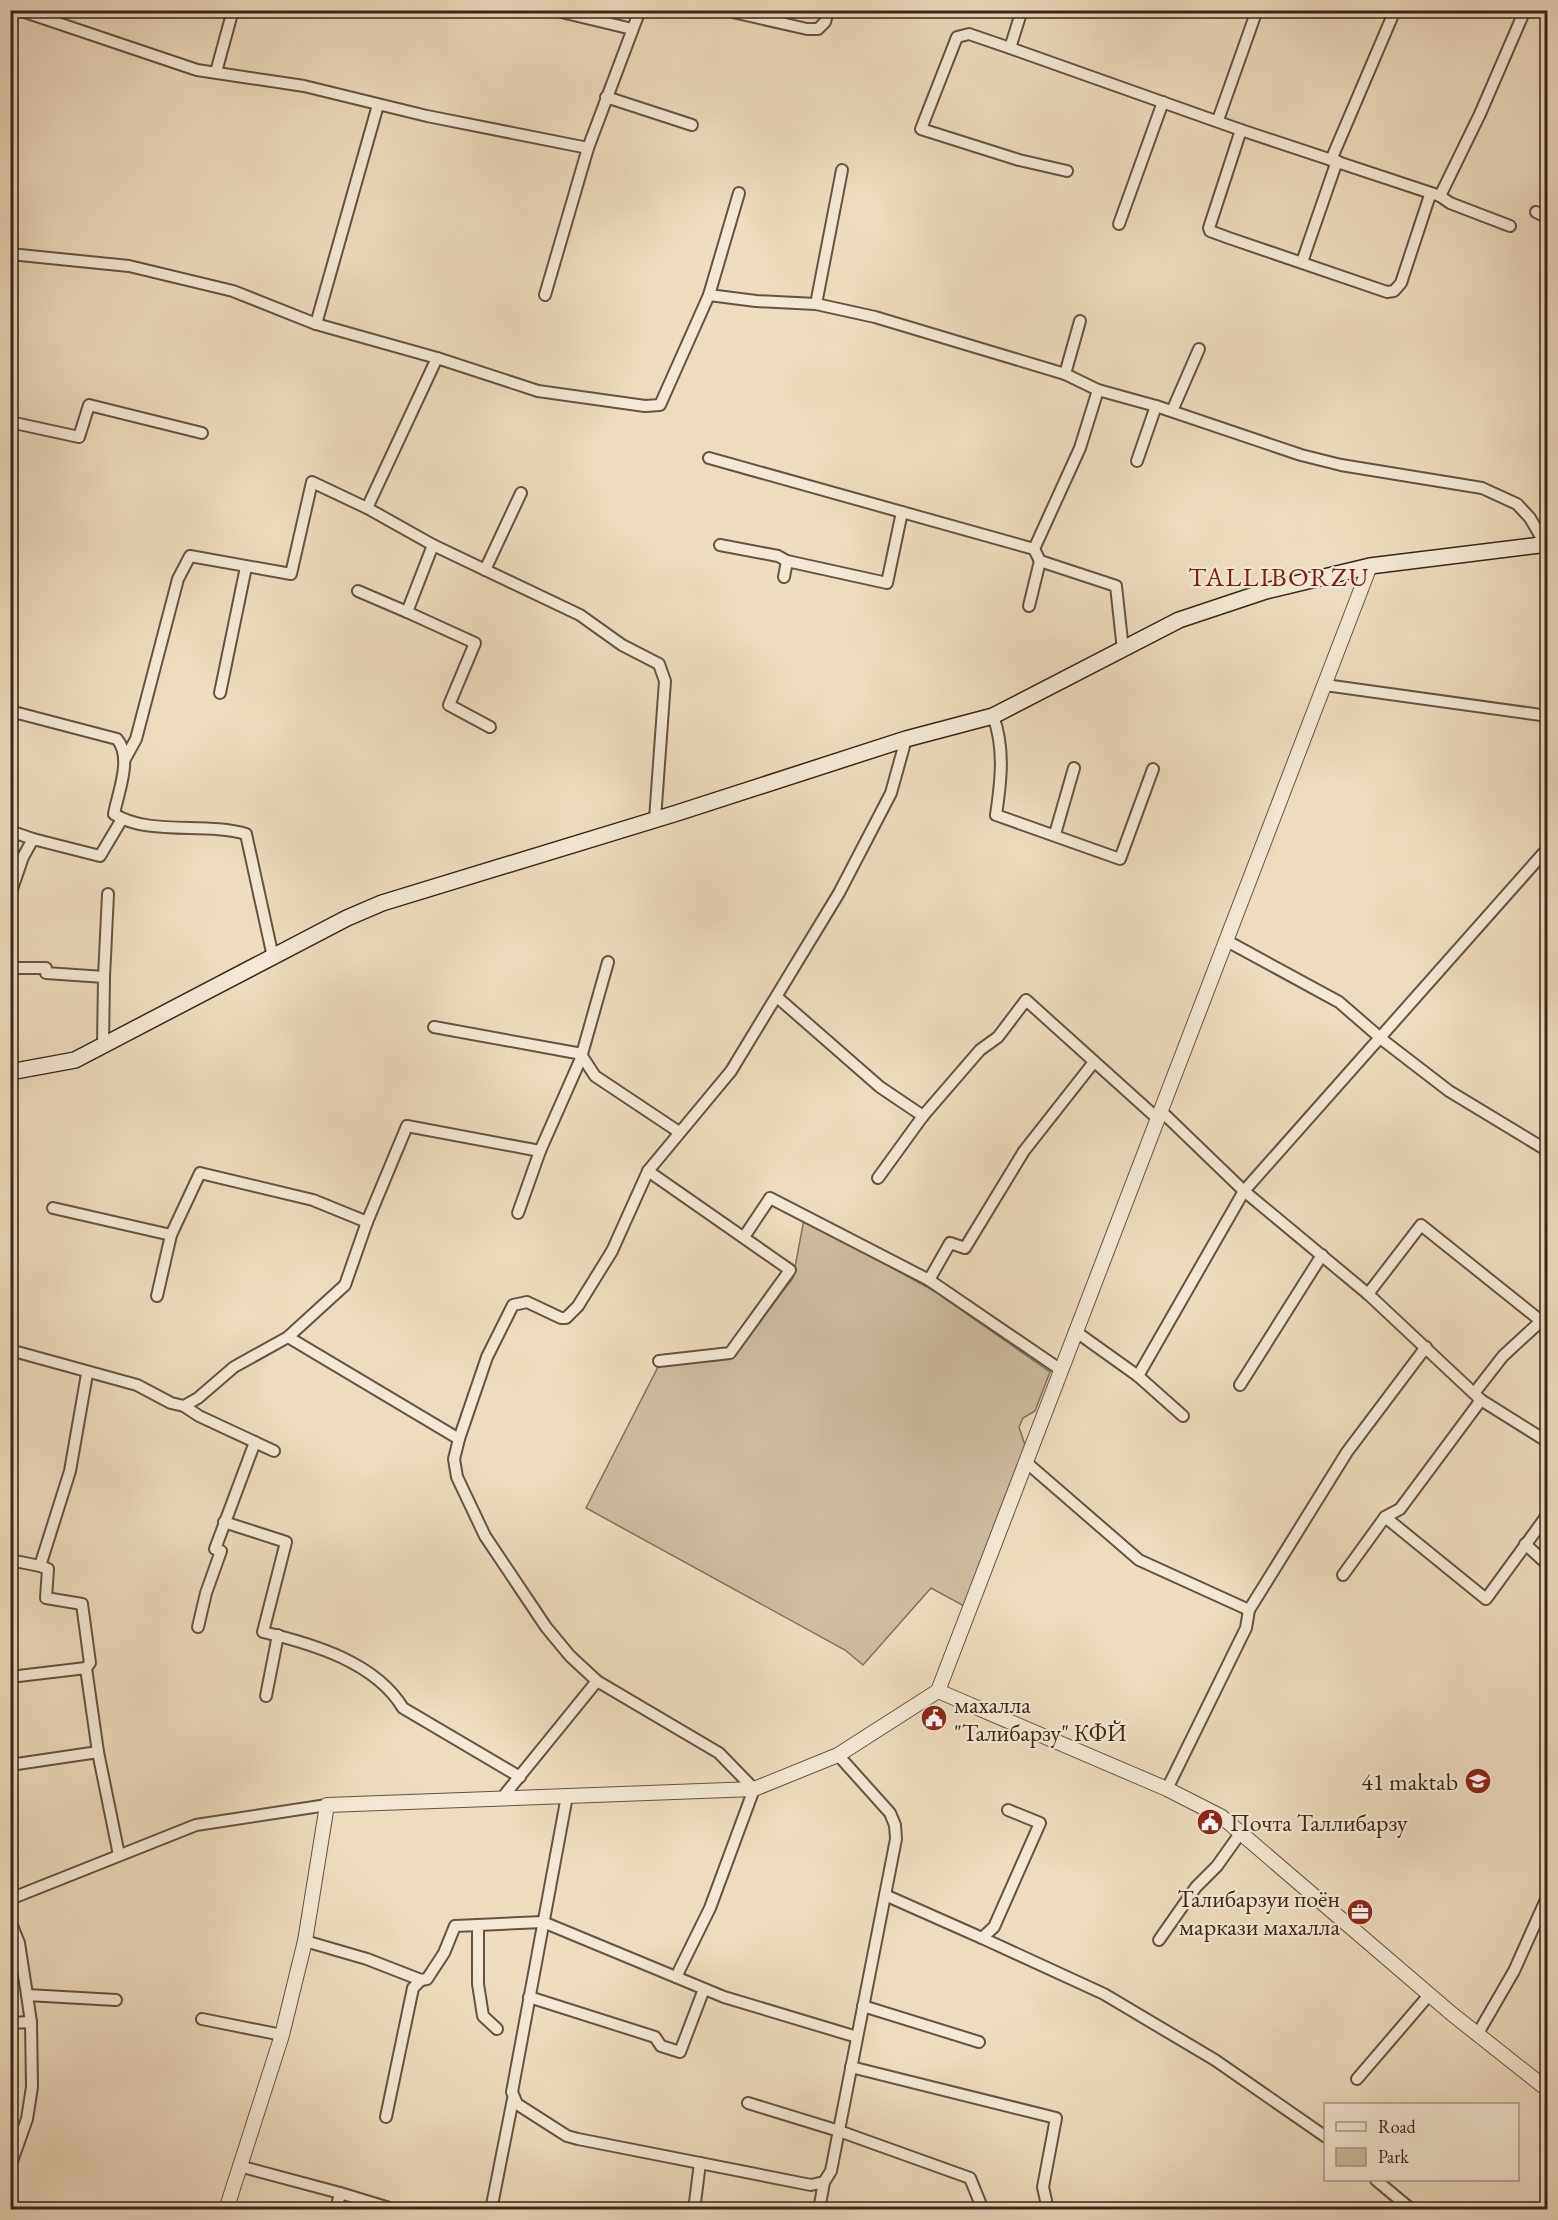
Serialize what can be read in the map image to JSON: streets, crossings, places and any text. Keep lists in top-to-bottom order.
{
  "districts": ["TALLIBORZU"],
  "places": {
    "public building": ["махалла \"Талибарзу\" КФЙ", "Почта Таллибарзу"],
    "school or university": ["41 maktab"],
    "office": ["Талибарзуи поён маркази махалла"]
  },
  "legend": ["Road", "Park"]
}
